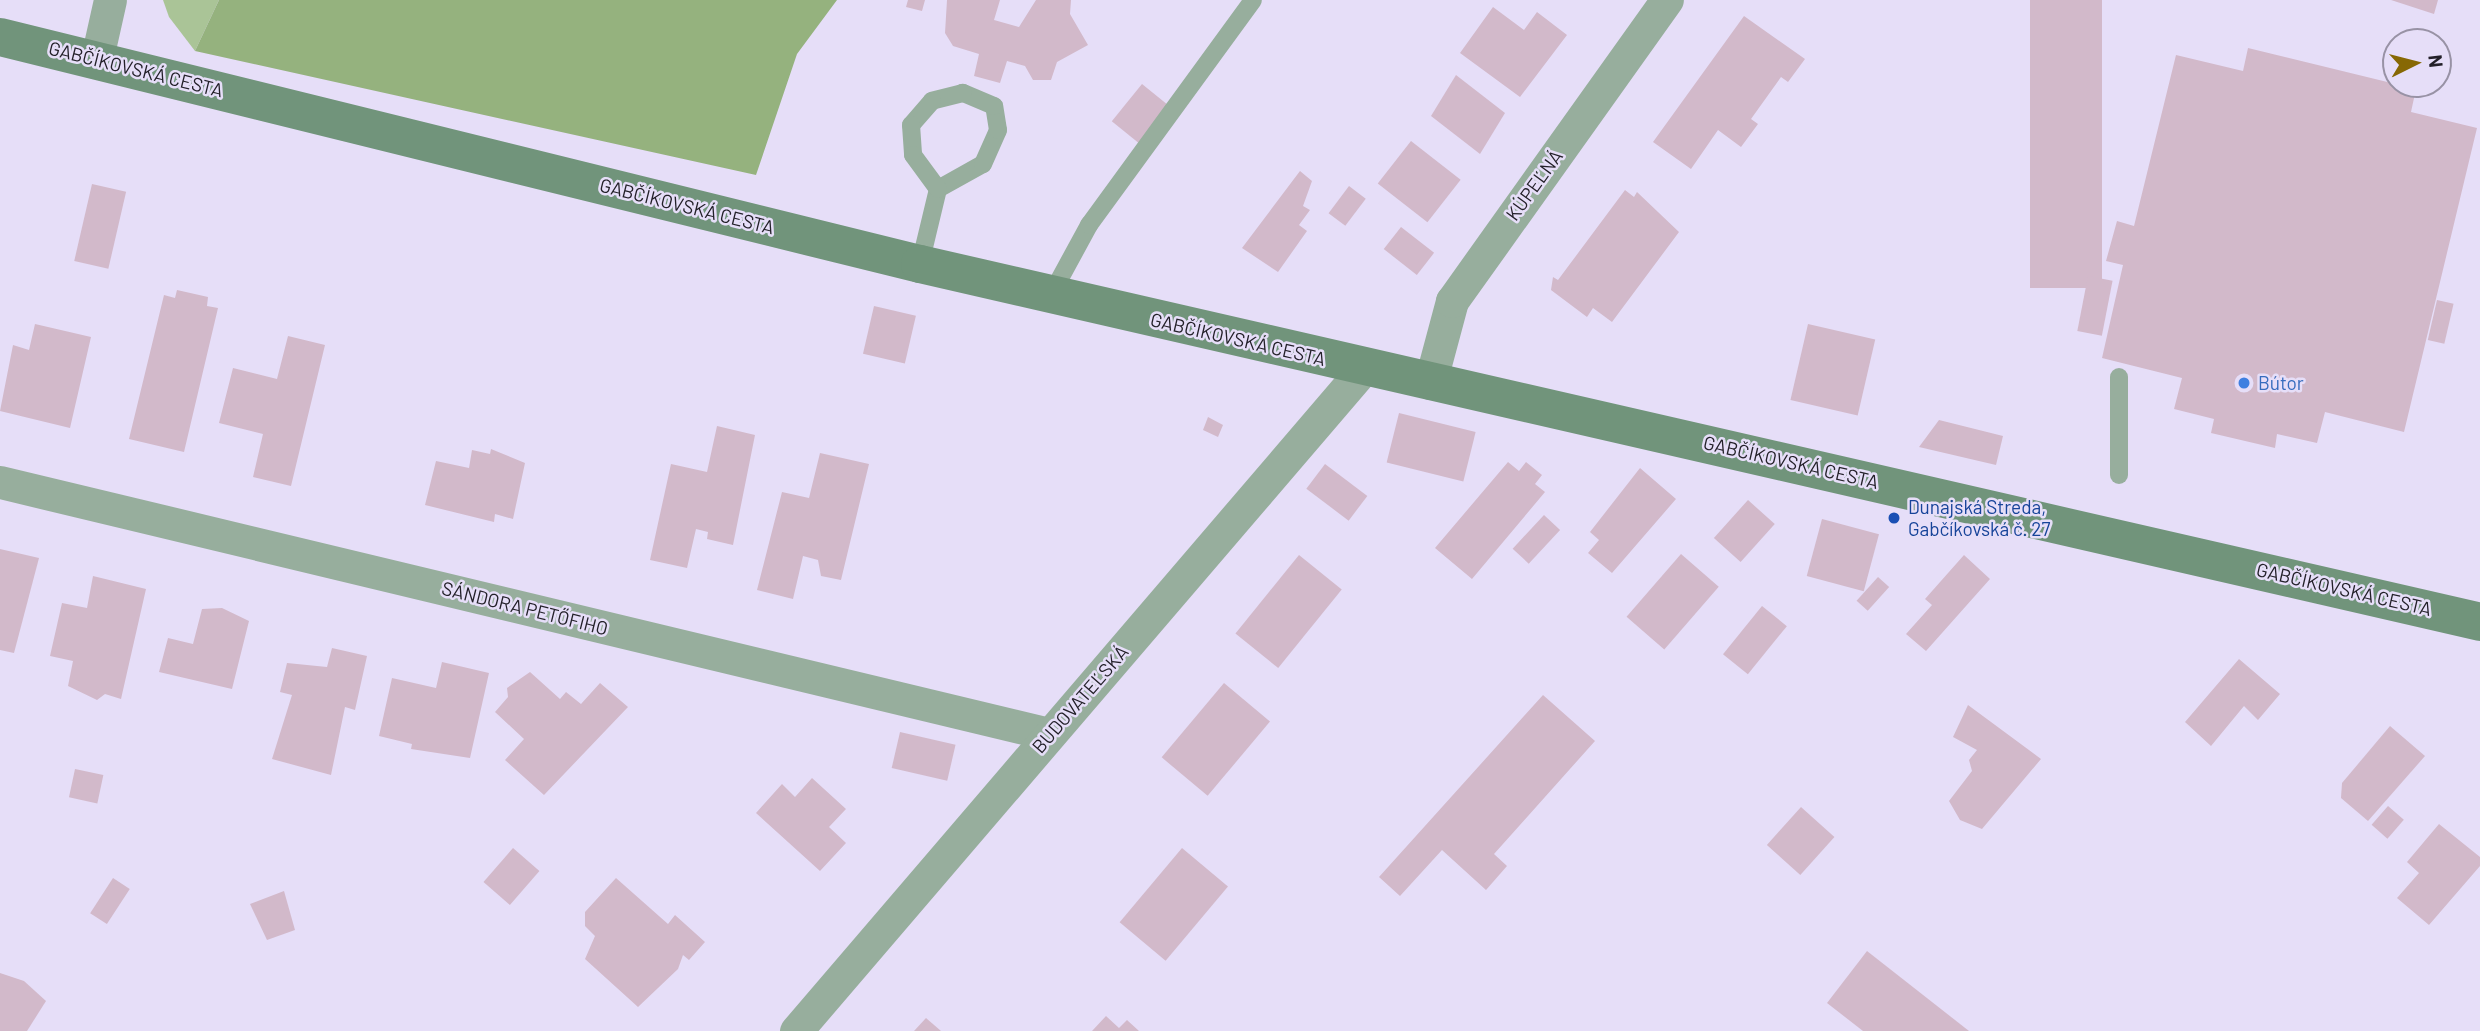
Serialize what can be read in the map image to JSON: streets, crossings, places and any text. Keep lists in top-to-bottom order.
{
  "streets": {
    "main road": ["GABČÍKOVSKÁ CESTA"],
    "street": ["KÚPEĽNÁ", "SÁNDORA PETŐFIHO", "BUDOVATEĽSKÁ"]
  },
  "crossings": [
    ["GABČÍKOVSKÁ CESTA", "KÚPEĽNÁ"],
    ["GABČÍKOVSKÁ CESTA", "BUDOVATEĽSKÁ"],
    ["SÁNDORA PETŐFIHO", "BUDOVATEĽSKÁ"]
  ],
  "places": ["Bútor", "Dunajská Streda, Gabčíkovská č. 27"],
  "north": "right"
}
